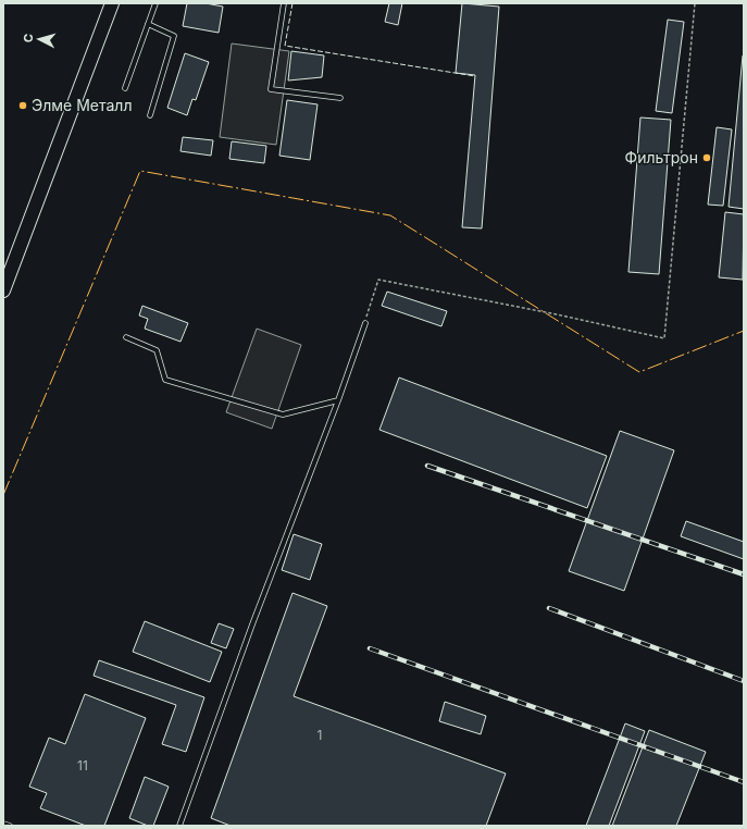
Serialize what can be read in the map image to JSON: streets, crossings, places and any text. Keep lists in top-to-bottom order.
{
  "places": ["Элме Металл", "Фильтрон"],
  "house_numbers": ["1", "11"],
  "north": "left"
}
